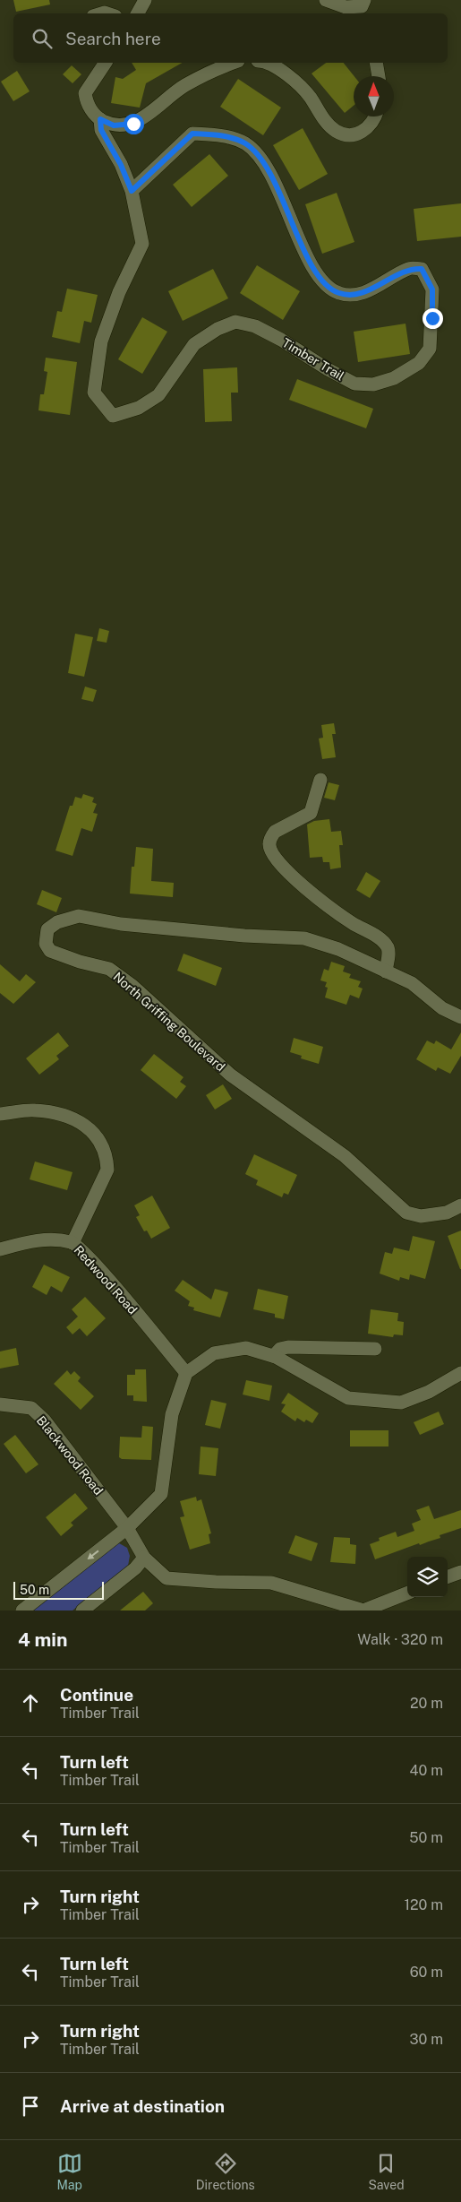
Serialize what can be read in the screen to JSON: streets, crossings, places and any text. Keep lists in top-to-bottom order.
{
  "streets": {
    "street": [
      "Timber Trail",
      "North Griffing Boulevard",
      "Redwood Road",
      "Blackwood Road"
    ]
  },
  "scale_bar": "50 m",
  "north": "top",
  "page": {
    "search": "Search here",
    "scale": "50 m",
    "heading": ["4 min", "Walk · 320 m"],
    "list": [
      ["Continue", "Timber Trail", "20 m"],
      ["Turn left", "Timber Trail", "40 m"],
      ["Turn left", "Timber Trail", "50 m"],
      ["Turn right", "Timber Trail", "120 m"],
      ["Turn left", "Timber Trail", "60 m"],
      ["Turn right", "Timber Trail", "30 m"],
      "Arrive at destination"
    ],
    "nav": ["Map", "Directions", "Saved"]
  }
}
